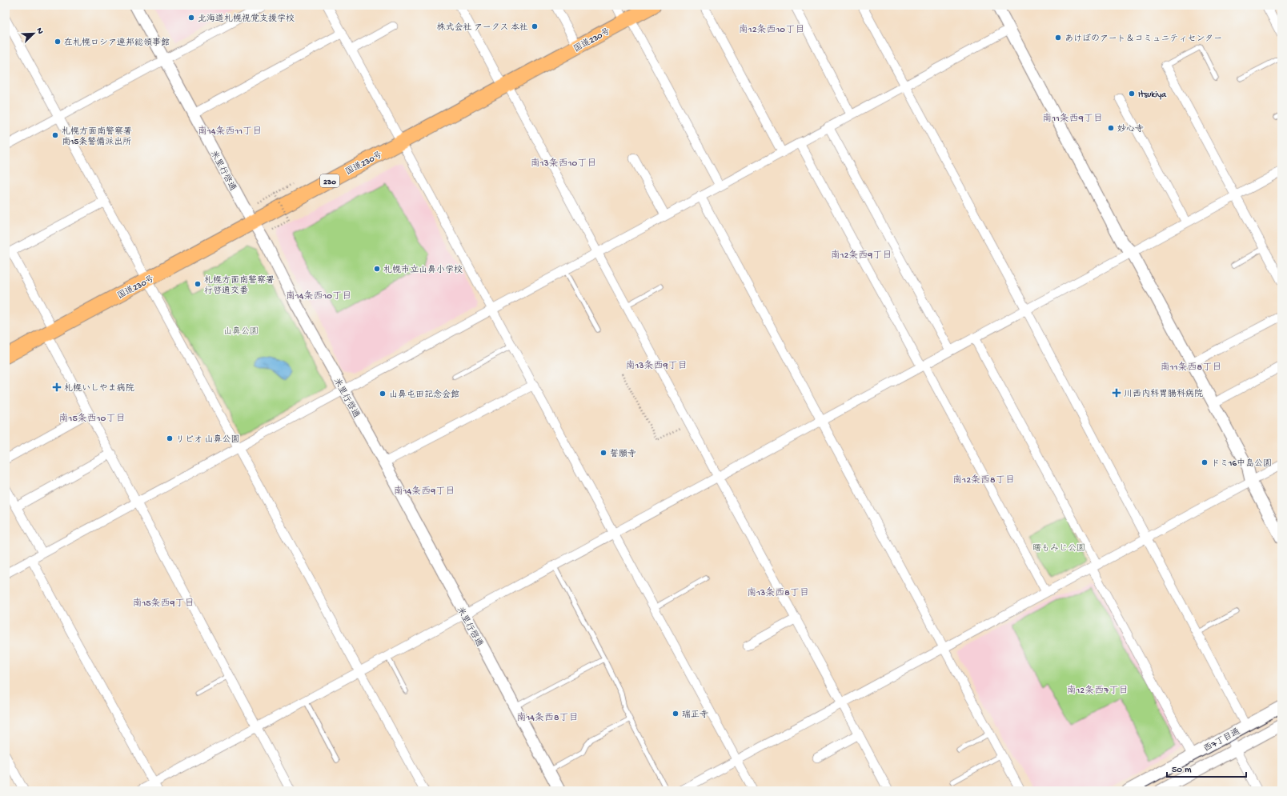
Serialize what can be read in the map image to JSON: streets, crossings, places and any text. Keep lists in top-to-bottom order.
{
  "streets": {
    "highway": ["国道230号", "230"],
    "street": ["米里行啓通", "西7丁目通"]
  },
  "crossings": [
    ["国道230号", "米里行啓通"]
  ],
  "districts": [
    "南12条西10丁目",
    "南11条西9丁目",
    "南14条西11丁目",
    "南13条西10丁目",
    "南12条西9丁目",
    "南14条西10丁目",
    "南13条西9丁目",
    "南11条西8丁目",
    "南15条西10丁目",
    "南12条西8丁目",
    "南14条西9丁目",
    "南13条西8丁目",
    "南15条西9丁目",
    "南12条西7丁目",
    "南14条西8丁目"
  ],
  "parks": ["山鼻公園", "曙もみじ公園"],
  "places": {
    "other": [
      "北海道札幌視覚支援学校",
      "株式会社 アークス 本社",
      "あけぼのアート＆コミュニティセンター",
      "在札幌ロシア連邦総領事館",
      "Itsukiya",
      "妙心寺",
      "札幌方面南警察署 南15条警備派出所",
      "札幌市立山鼻小学校",
      "札幌方面南警察署 行啓通交番",
      "山鼻屯田記念会館",
      "リビオ 山鼻公園",
      "誓願寺",
      "ドミ16中島公園",
      "瑞正寺"
    ],
    "health": ["札幌いしやま病院", "川西内科胃腸科病院"]
  },
  "scale_bar": "50 m",
  "north": "top right"
}
